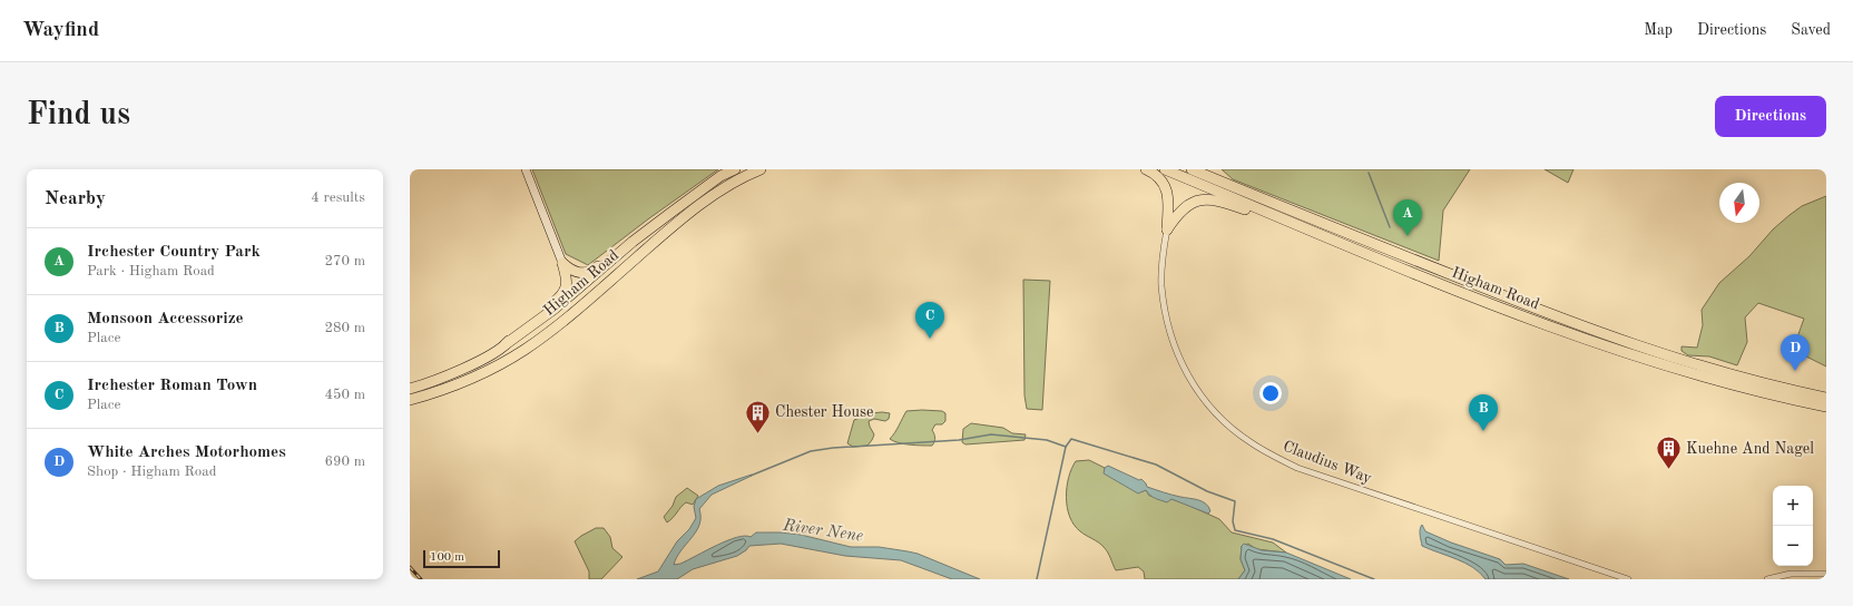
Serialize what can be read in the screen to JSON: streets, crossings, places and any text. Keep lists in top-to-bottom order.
{
  "streets": {
    "highway": ["Higham Road"],
    "street": ["Claudius Way"]
  },
  "water": ["River Nene"],
  "places": {
    "building": ["Chester House", "Kuehne And Nagel"]
  },
  "scale_bar": "100 m",
  "north": "bottom",
  "page": {
    "header": "Wayfind",
    "nav": ["Map", "Directions", "Saved"],
    "buttons": "Directions",
    "title": "Find us",
    "heading": ["Nearby", "4 results"],
    "pins": [
      "A",
      "C",
      "D",
      "B"
    ],
    "list": [
      {
        "mark": "A",
        "name": "Irchester Country Park",
        "note": "Park · Higham Road",
        "value": "270 m"
      },
      {
        "mark": "B",
        "name": "Monsoon Accessorize",
        "note": "Place",
        "value": "280 m"
      },
      {
        "mark": "C",
        "name": "Irchester Roman Town",
        "note": "Place",
        "value": "450 m"
      },
      {
        "mark": "D",
        "name": "White Arches Motorhomes",
        "note": "Shop · Higham Road",
        "value": "690 m"
      }
    ],
    "map_buttons": ["+", "−"],
    "scale": "100 m"
  }
}
